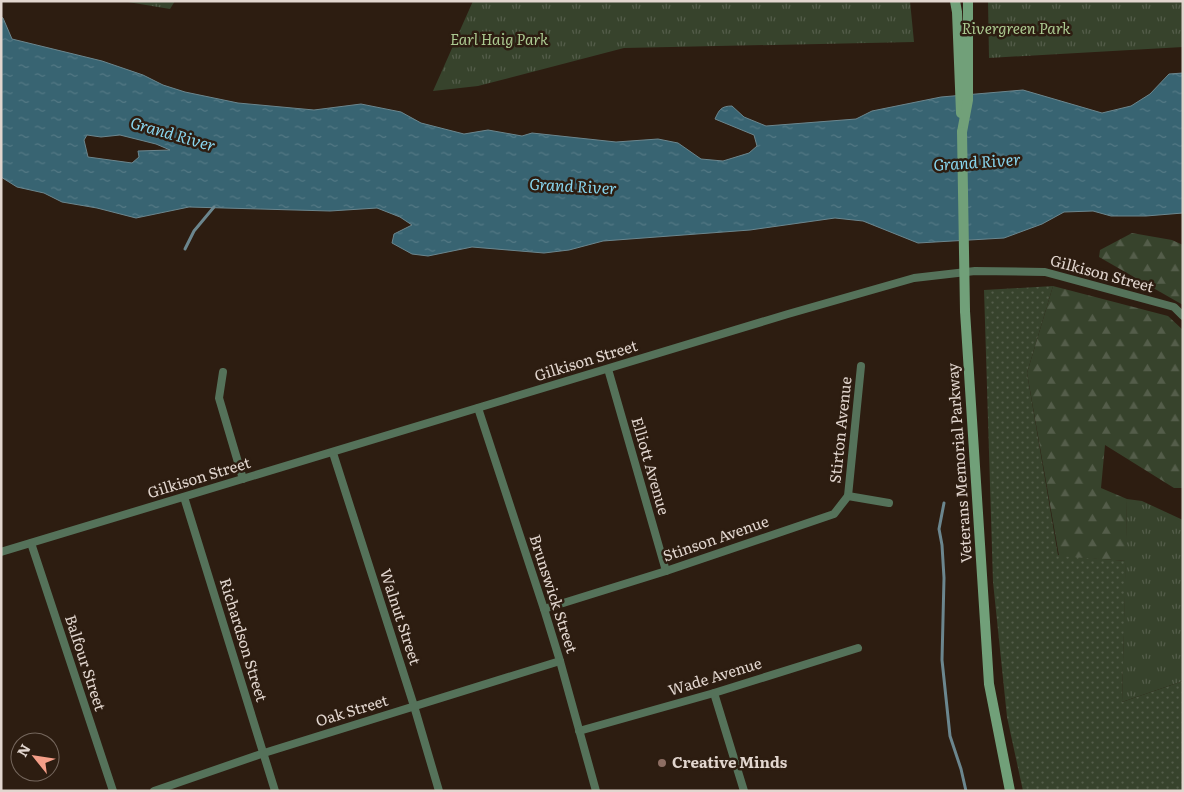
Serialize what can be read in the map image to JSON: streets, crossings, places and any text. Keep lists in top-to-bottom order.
{
  "streets": {
    "main road": ["Veterans Memorial Parkway"],
    "street": [
      "Gilkison Street",
      "Stirton Avenue",
      "Elliott Avenue",
      "Stinson Avenue",
      "Brunswick Street",
      "Walnut Street",
      "Richardson Street",
      "Balfour Street",
      "Wade Avenue",
      "Oak Street"
    ]
  },
  "crossings": [
    ["Gilkison Street", "Elliott Avenue"],
    ["Gilkison Street", "Brunswick Street"],
    ["Gilkison Street", "Walnut Street"],
    ["Gilkison Street", "Richardson Street"],
    ["Gilkison Street", "Balfour Street"],
    ["Stirton Avenue", "Stinson Avenue"],
    ["Elliott Avenue", "Stinson Avenue"],
    ["Stinson Avenue", "Brunswick Street"],
    ["Brunswick Street", "Wade Avenue"],
    ["Brunswick Street", "Oak Street"],
    ["Walnut Street", "Oak Street"],
    ["Richardson Street", "Oak Street"]
  ],
  "water": ["Grand River"],
  "parks": ["Rivergreen Park", "Earl Haig Park"],
  "places": ["Creative Minds"],
  "north": "top left"
}
